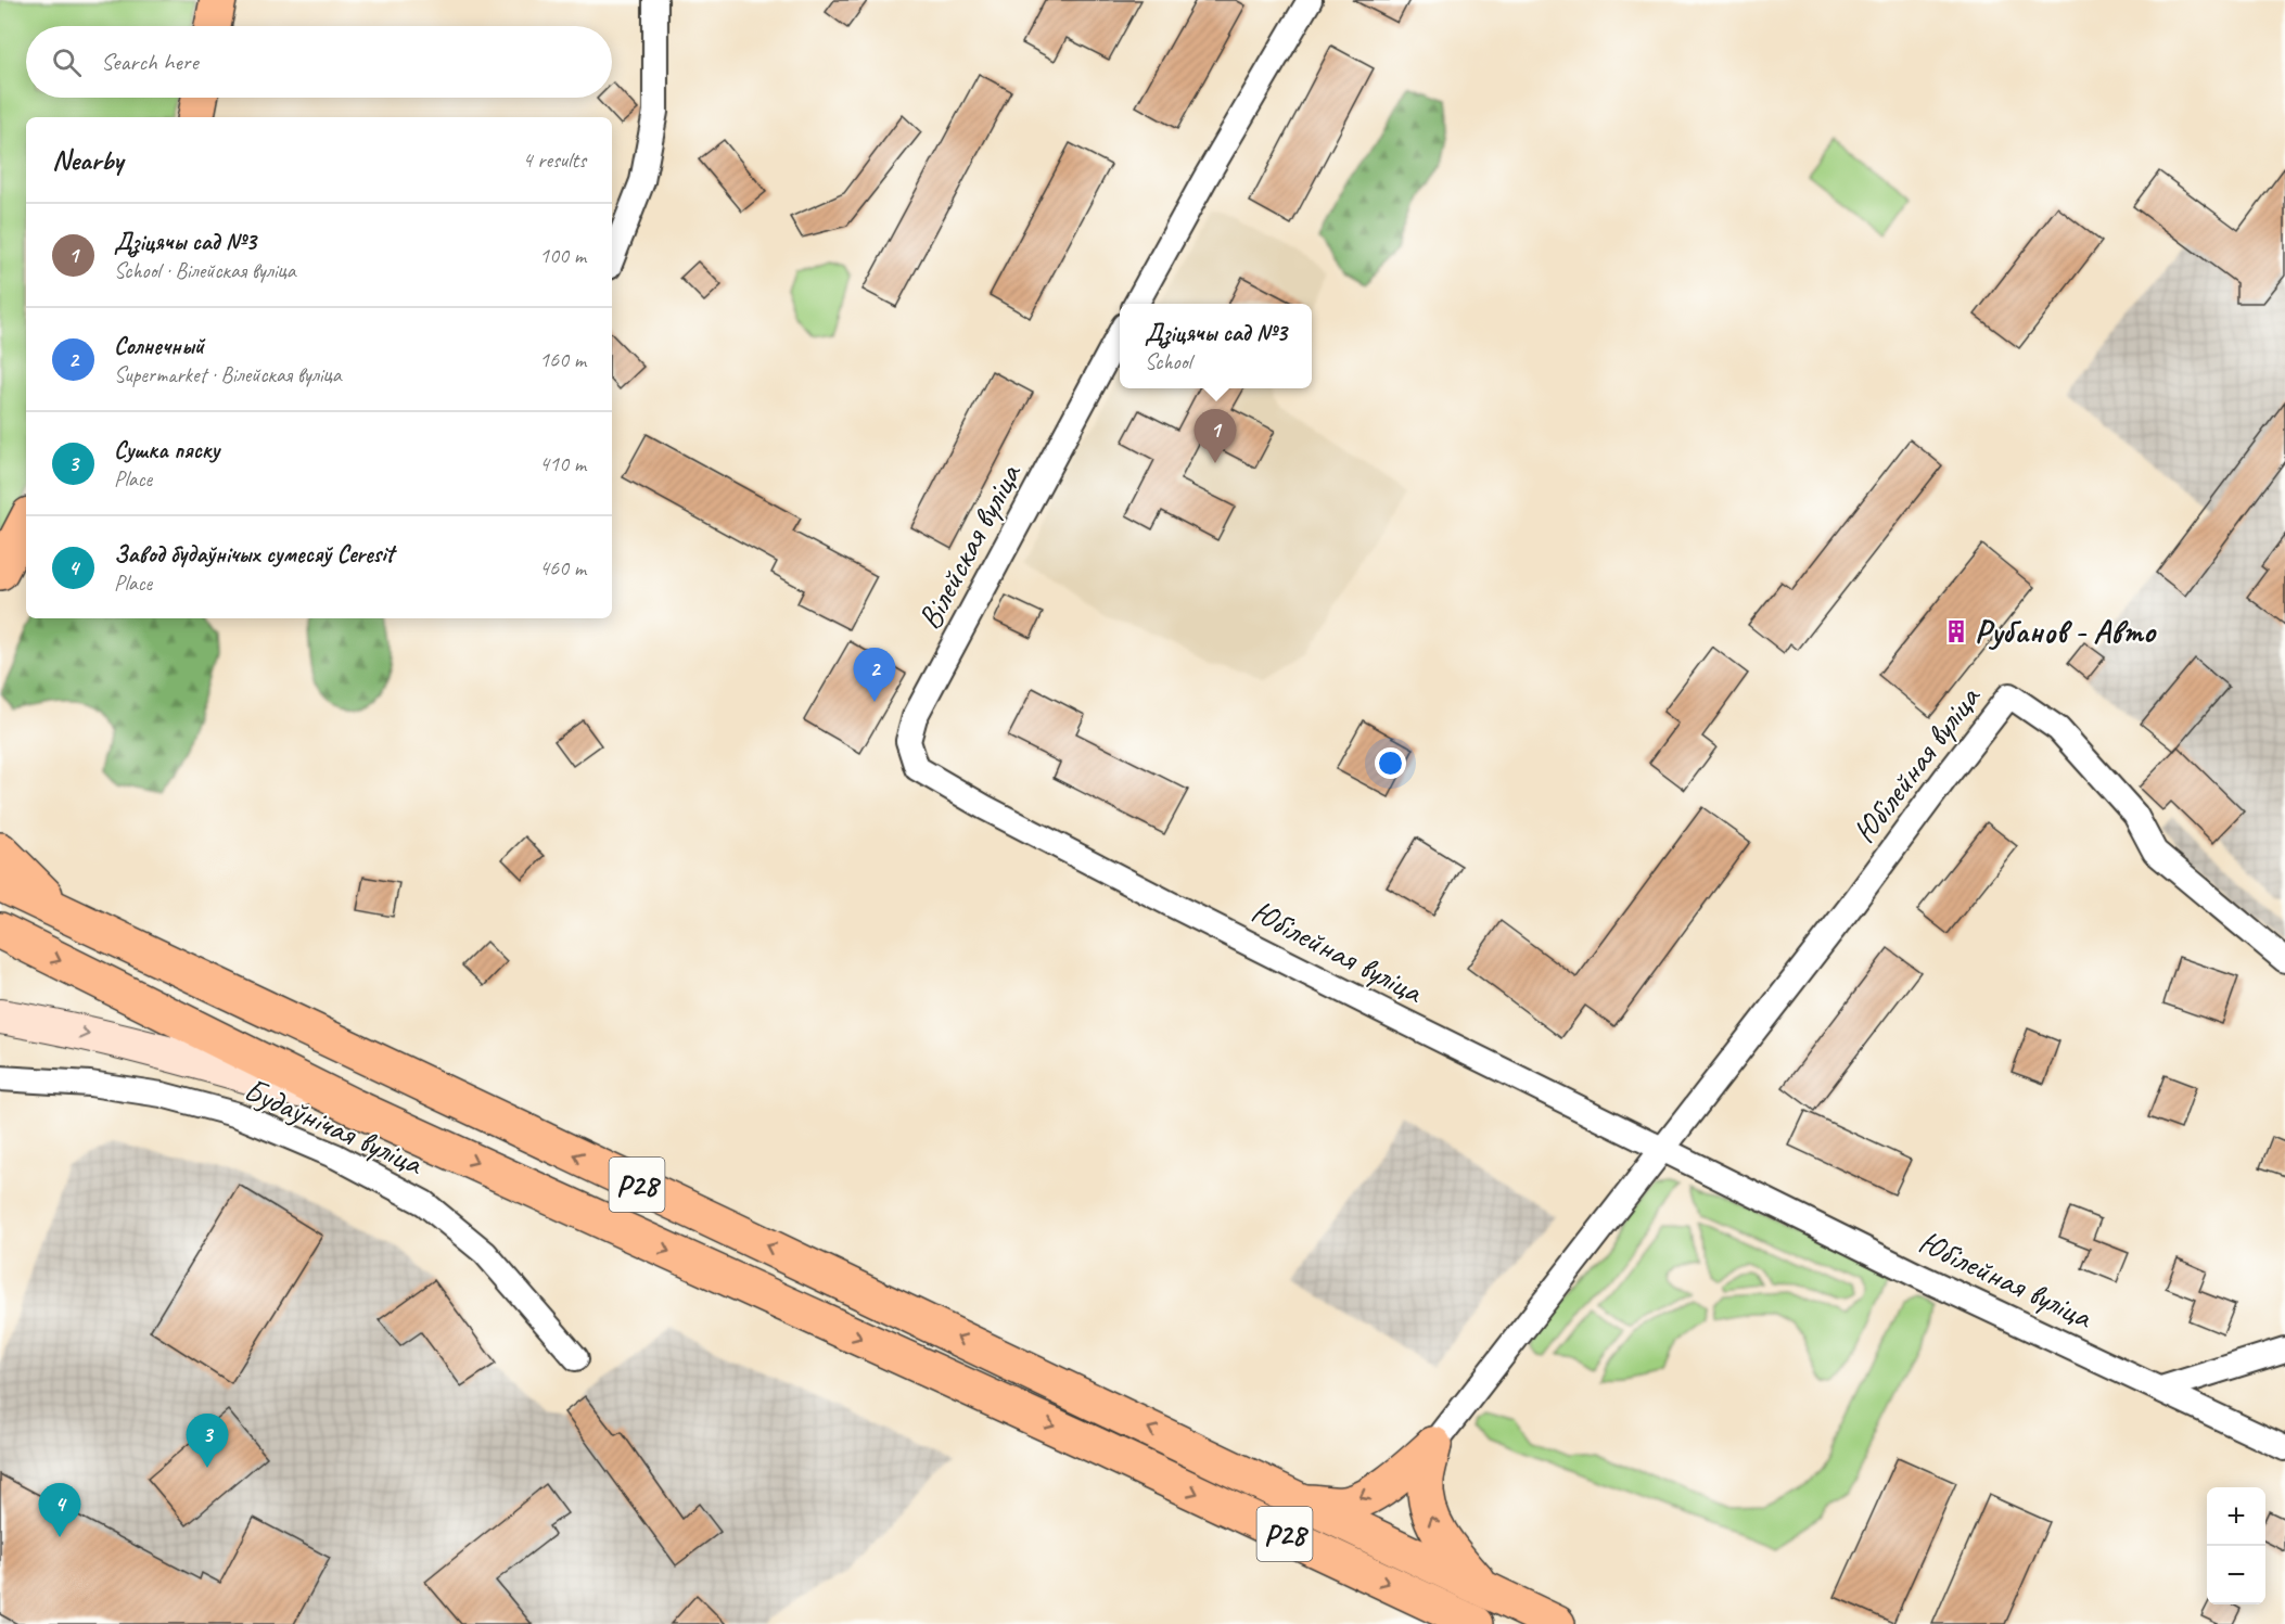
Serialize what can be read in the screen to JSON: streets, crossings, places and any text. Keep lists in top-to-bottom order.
{
  "streets": {
    "highway": ["Р28"],
    "street": ["Вілейская вуліца", "Юбілейная вуліца", "Будаўнічая вуліца"]
  },
  "crossings": [
    ["Вілейская вуліца", "Юбілейная вуліца"]
  ],
  "places": {
    "building": ["Рубанов - Авто"]
  },
  "page": {
    "search": "Search here",
    "heading": ["Nearby", "4 results"],
    "list": [
      {
        "mark": "1",
        "name": "Дзіцячы сад №3",
        "note": "School · Вілейская вуліца",
        "value": "100 m"
      },
      {
        "mark": "2",
        "name": "Солнечный",
        "note": "Supermarket · Вілейская вуліца",
        "value": "160 m"
      },
      {
        "mark": "3",
        "name": "Сушка пяску",
        "note": "Place",
        "value": "410 m"
      },
      {
        "mark": "4",
        "name": "Завод будаўнічых сумесяў Ceresit",
        "note": "Place",
        "value": "460 m"
      }
    ],
    "popup": ["Дзіцячы сад №3", "School"],
    "pins": [
      "1",
      "2",
      "3",
      "4"
    ],
    "map_buttons": ["+", "−"]
  }
}
